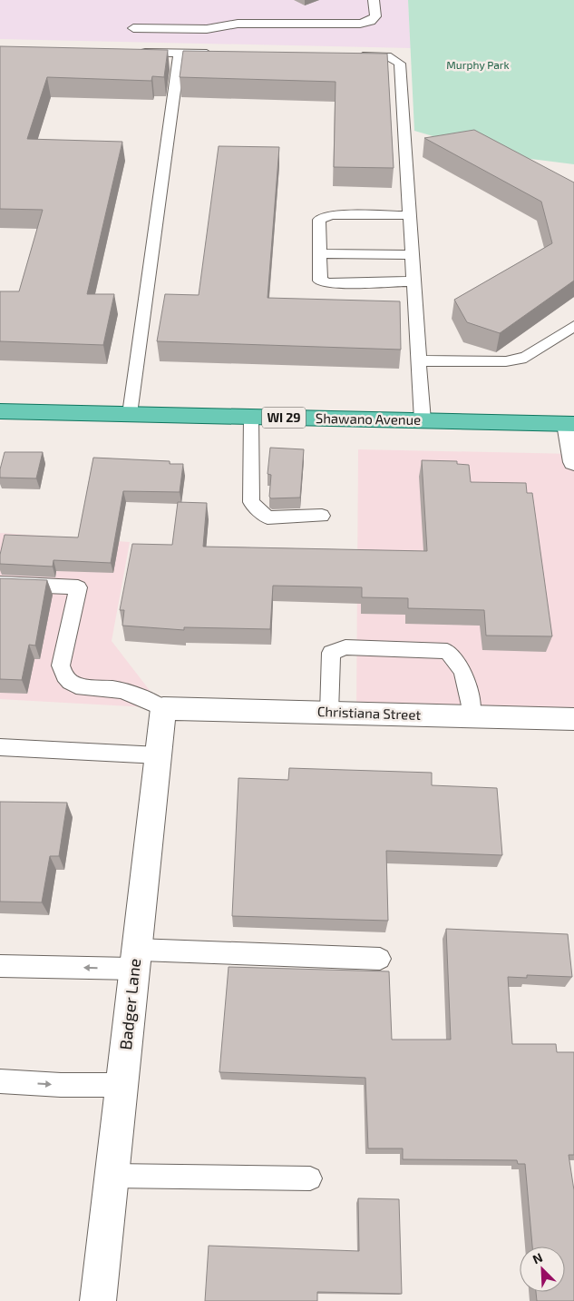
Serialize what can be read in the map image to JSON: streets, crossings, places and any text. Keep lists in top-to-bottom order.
{
  "streets": {
    "main road": ["WI 29", "Shawano Avenue"],
    "street": ["Christiana Street", "Badger Lane"]
  },
  "crossings": [
    ["Christiana Street", "Badger Lane"]
  ],
  "parks": ["Murphy Park"],
  "north": "top left"
}
